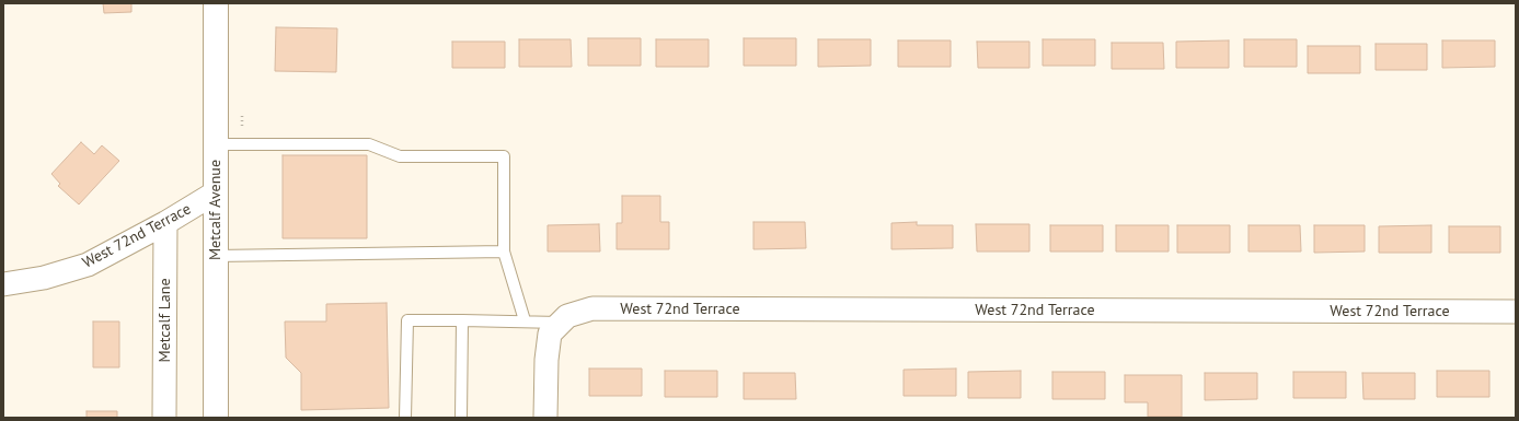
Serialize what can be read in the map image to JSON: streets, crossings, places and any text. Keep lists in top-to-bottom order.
{
  "streets": {
    "main road": ["Metcalf Avenue"],
    "street": ["West 72nd Terrace", "Metcalf Lane"]
  },
  "crossings": [
    ["Metcalf Avenue", "West 72nd Terrace"],
    ["West 72nd Terrace", "Metcalf Lane"]
  ]
}
